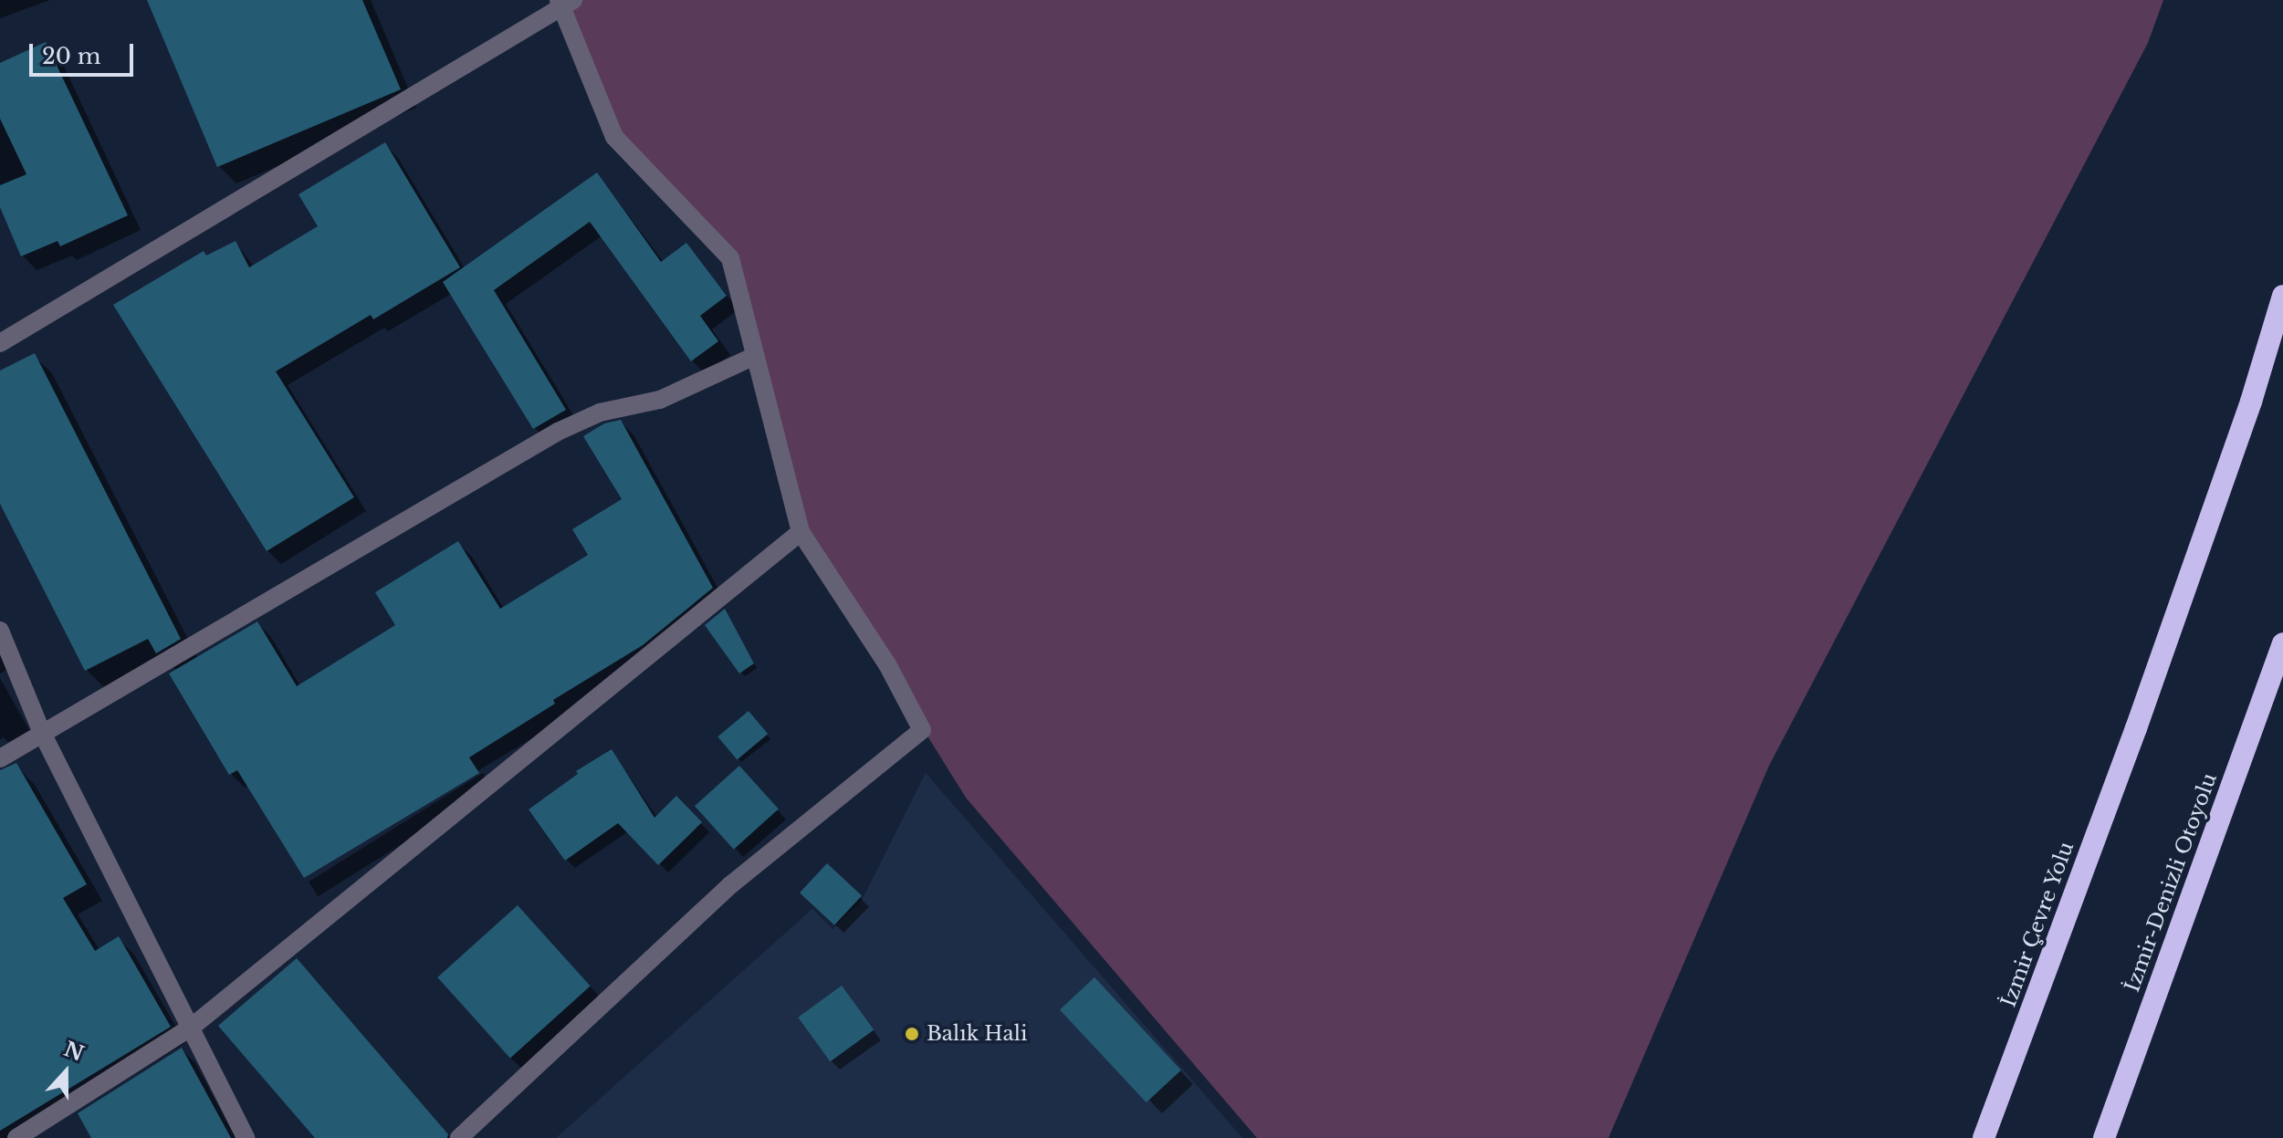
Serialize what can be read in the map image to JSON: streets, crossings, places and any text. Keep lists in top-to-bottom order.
{
  "streets": {
    "highway": ["İzmir-Denizli Otoyolu", "İzmir Çevre Yolu"]
  },
  "places": ["Balık Hali"],
  "scale_bar": "20 m",
  "north": "top"
}
